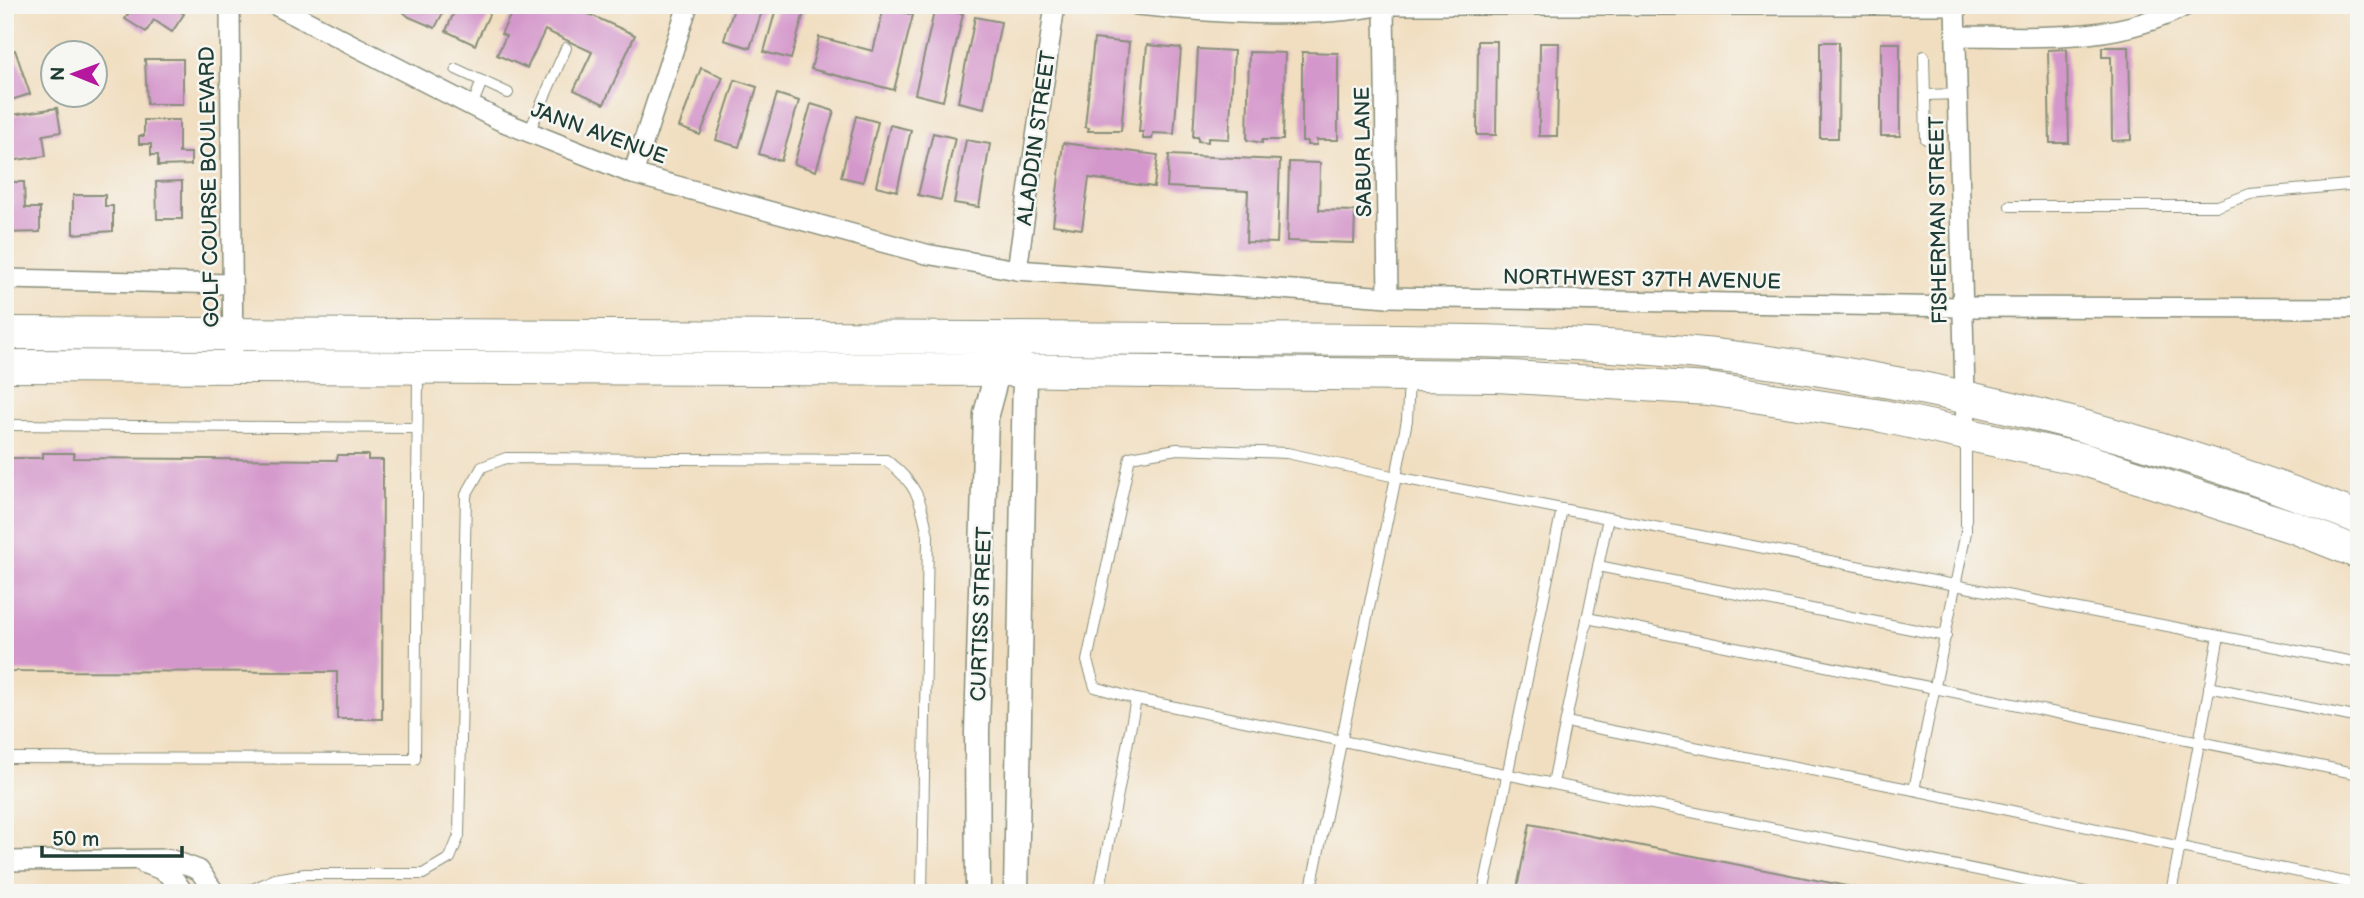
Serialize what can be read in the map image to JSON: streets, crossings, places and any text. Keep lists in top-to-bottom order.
{
  "streets": {
    "street": [
      "JANN AVENUE",
      "ALADDIN STREET",
      "SABUR LANE",
      "GOLF COURSE BOULEVARD",
      "FISHERMAN STREET",
      "NORTHWEST 37TH AVENUE",
      "CURTISS STREET"
    ]
  },
  "crossings": [
    ["JANN AVENUE", "NORTHWEST 37TH AVENUE"],
    ["ALADDIN STREET", "NORTHWEST 37TH AVENUE"],
    ["SABUR LANE", "NORTHWEST 37TH AVENUE"],
    ["FISHERMAN STREET", "NORTHWEST 37TH AVENUE"]
  ],
  "scale_bar": "50 m",
  "north": "left"
}
